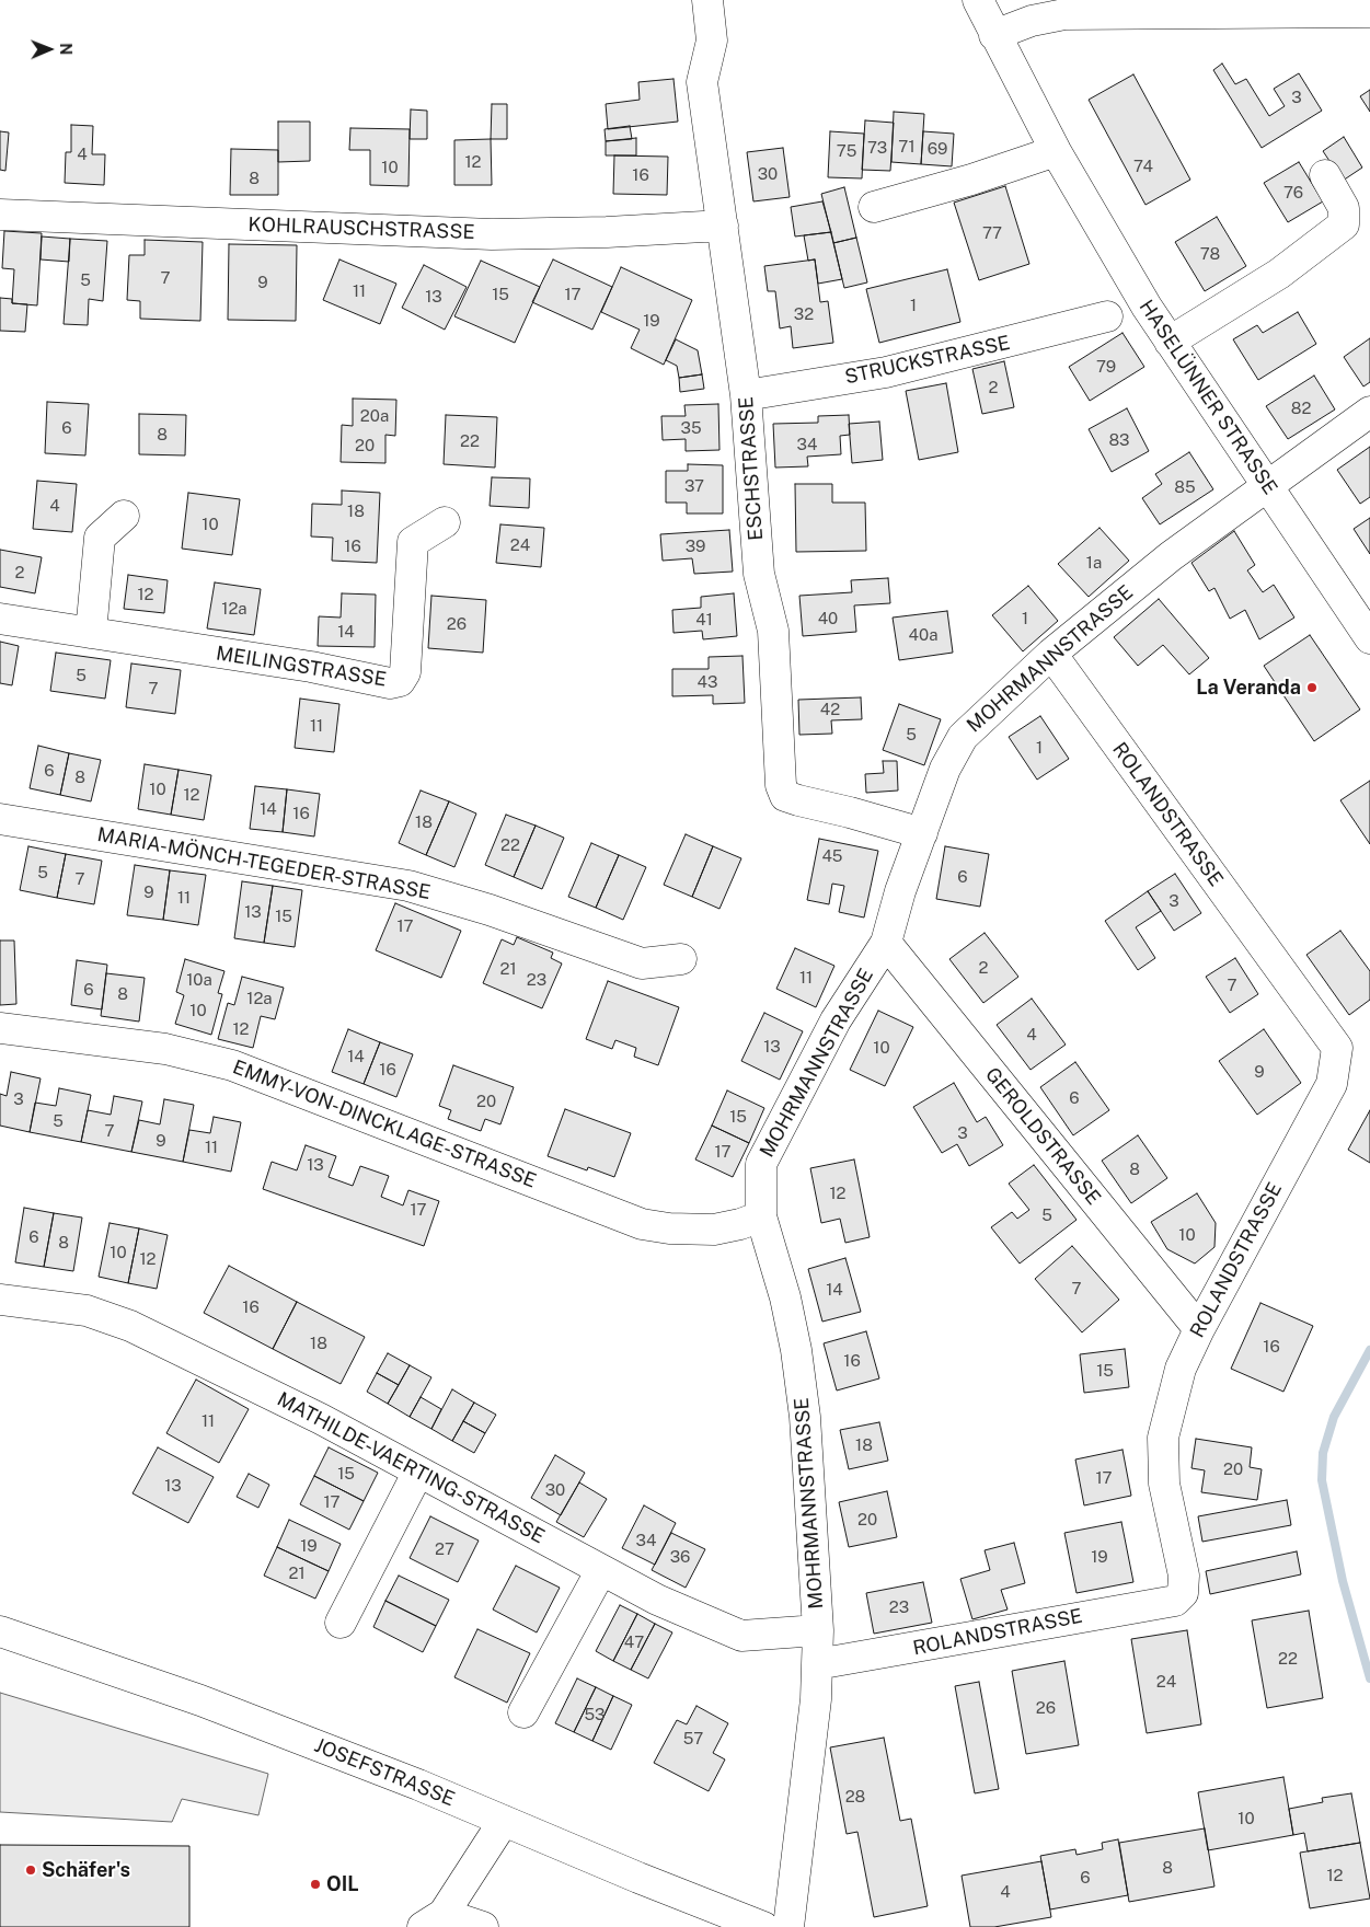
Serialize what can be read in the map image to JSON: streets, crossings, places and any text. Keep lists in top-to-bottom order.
{
  "streets": {
    "street": [
      "KOHLRAUSCHSTRASSE",
      "STRUCKSTRASSE",
      "HASELÜNNER STRASSE",
      "ESCHSTRASSE",
      "MOHRMANNSTRASSE",
      "MEILINGSTRASSE",
      "ROLANDSTRASSE",
      "MARIA-MÖNCH-TEGEDER-STRASSE",
      "EMMY-VON-DINCKLAGE-STRASSE",
      "GEROLDSTRASSE",
      "MATHILDE-VAERTING-STRASSE",
      "JOSEFSTRASSE"
    ]
  },
  "crossings": [
    ["KOHLRAUSCHSTRASSE", "ESCHSTRASSE"],
    ["STRUCKSTRASSE", "ESCHSTRASSE"],
    ["HASELÜNNER STRASSE", "MOHRMANNSTRASSE"],
    ["ESCHSTRASSE", "MOHRMANNSTRASSE"],
    ["MOHRMANNSTRASSE", "ROLANDSTRASSE"],
    ["MOHRMANNSTRASSE", "EMMY-VON-DINCKLAGE-STRASSE"],
    ["MOHRMANNSTRASSE", "GEROLDSTRASSE"],
    ["MOHRMANNSTRASSE", "MATHILDE-VAERTING-STRASSE"],
    ["ROLANDSTRASSE", "GEROLDSTRASSE"]
  ],
  "places": ["La Veranda", "Schäfer's", "OIL"],
  "house_numbers": [
    "3",
    "71",
    "73",
    "69",
    "75",
    "4",
    "12",
    "74",
    "10",
    "30",
    "16",
    "8",
    "76",
    "77",
    "78",
    "7",
    "5",
    "9",
    "11",
    "15",
    "17",
    "13",
    "1",
    "32",
    "19",
    "79",
    "2",
    "82",
    "20a",
    "6",
    "35",
    "8",
    "83",
    "22",
    "34",
    "20",
    "37",
    "85",
    "4",
    "18",
    "10",
    "24",
    "16",
    "39",
    "1a",
    "2",
    "12",
    "12a",
    "40",
    "1",
    "41",
    "26",
    "14",
    "40a",
    "5",
    "43",
    "7",
    "42",
    "11",
    "5",
    "1",
    "6",
    "8",
    "10",
    "12",
    "14",
    "16",
    "18",
    "22",
    "45",
    "5",
    "6",
    "7",
    "9",
    "11",
    "3",
    "13",
    "15",
    "17",
    "2",
    "21",
    "11",
    "10a",
    "23",
    "7",
    "6",
    "8",
    "12a",
    "10",
    "12",
    "4",
    "13",
    "10",
    "14",
    "16",
    "9",
    "6",
    "3",
    "20",
    "15",
    "5",
    "7",
    "3",
    "9",
    "11",
    "17",
    "13",
    "8",
    "12",
    "17",
    "5",
    "10",
    "6",
    "8",
    "10",
    "12",
    "7",
    "14",
    "16",
    "18",
    "16",
    "16",
    "15",
    "11",
    "18",
    "20",
    "15",
    "17",
    "13",
    "30",
    "17",
    "20",
    "34",
    "19",
    "27",
    "36",
    "19",
    "21",
    "23",
    "47",
    "22",
    "24",
    "26",
    "53",
    "57",
    "28",
    "10",
    "8",
    "12",
    "6",
    "4"
  ],
  "north": "right"
}
